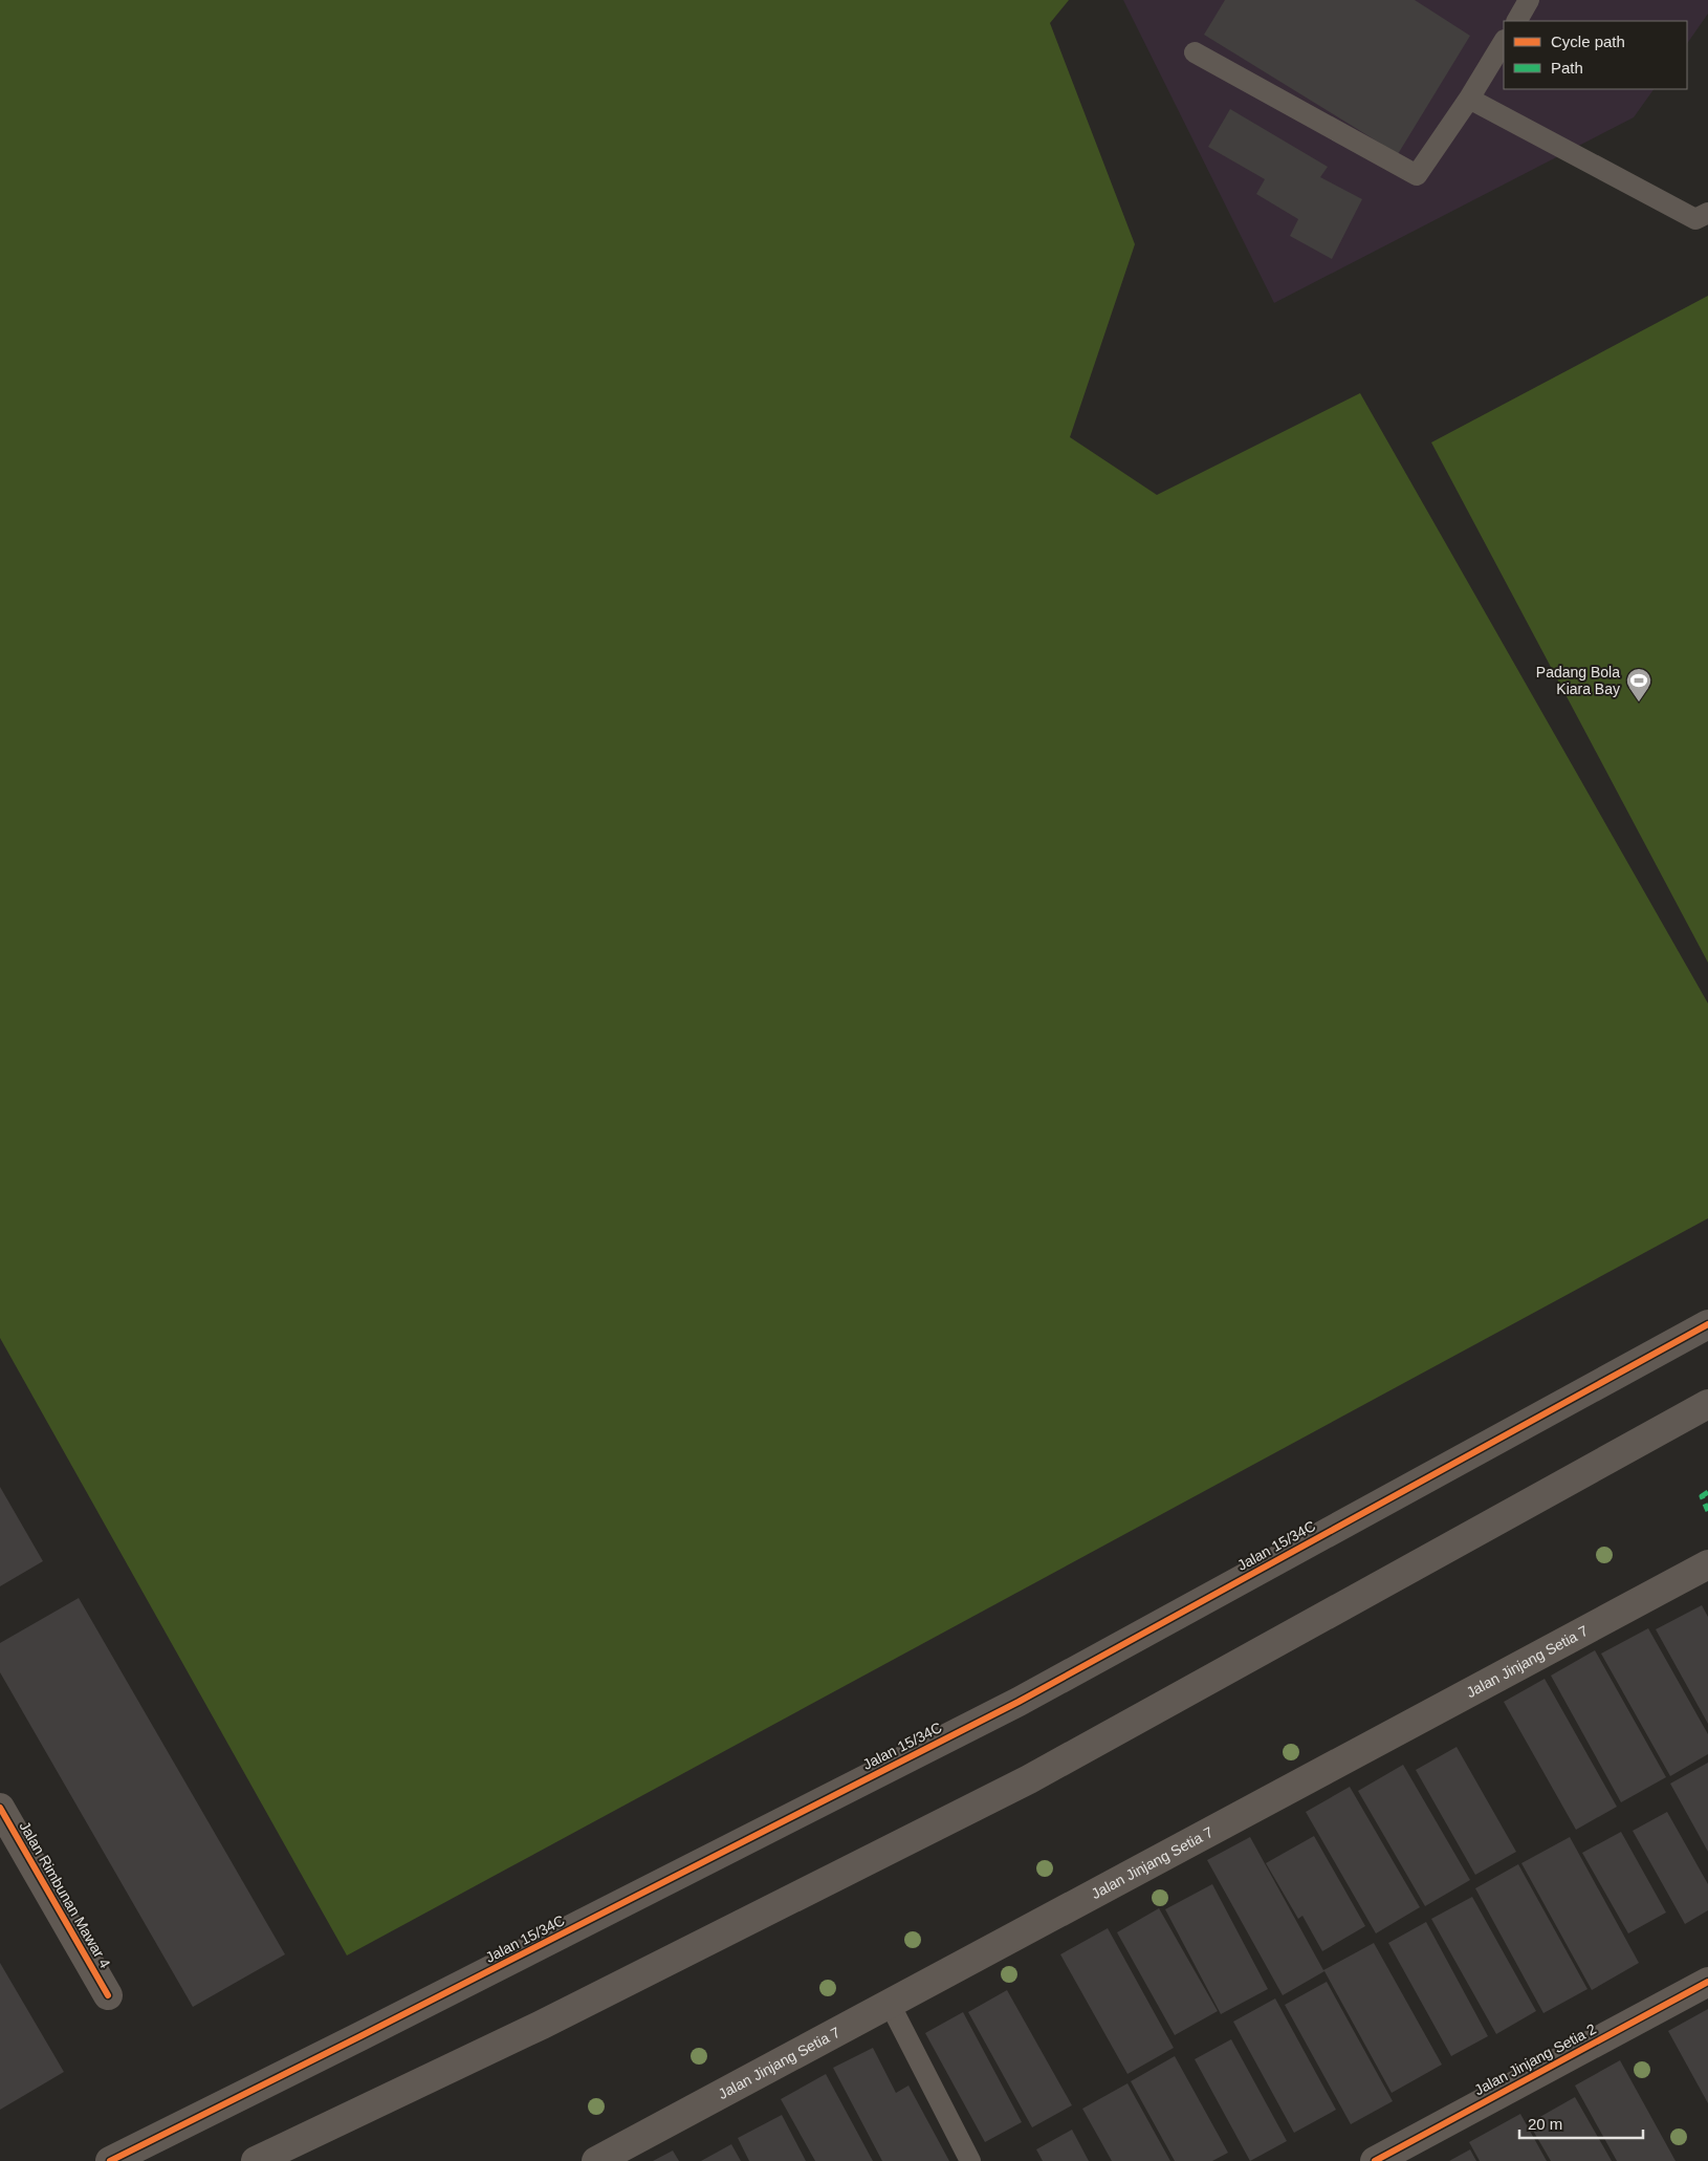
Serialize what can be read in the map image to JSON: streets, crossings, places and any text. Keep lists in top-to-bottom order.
{
  "streets": {
    "street": [
      "Jalan 15/34C",
      "Jalan Jinjang Setia 7",
      "Jalan Rimbunan Mawar 4",
      "Jalan Jinjang Setia 2"
    ]
  },
  "places": {
    "sports": ["Padang Bola Kiara Bay"]
  },
  "legend": ["Cycle path", "Path"],
  "scale_bar": "20 m"
}
